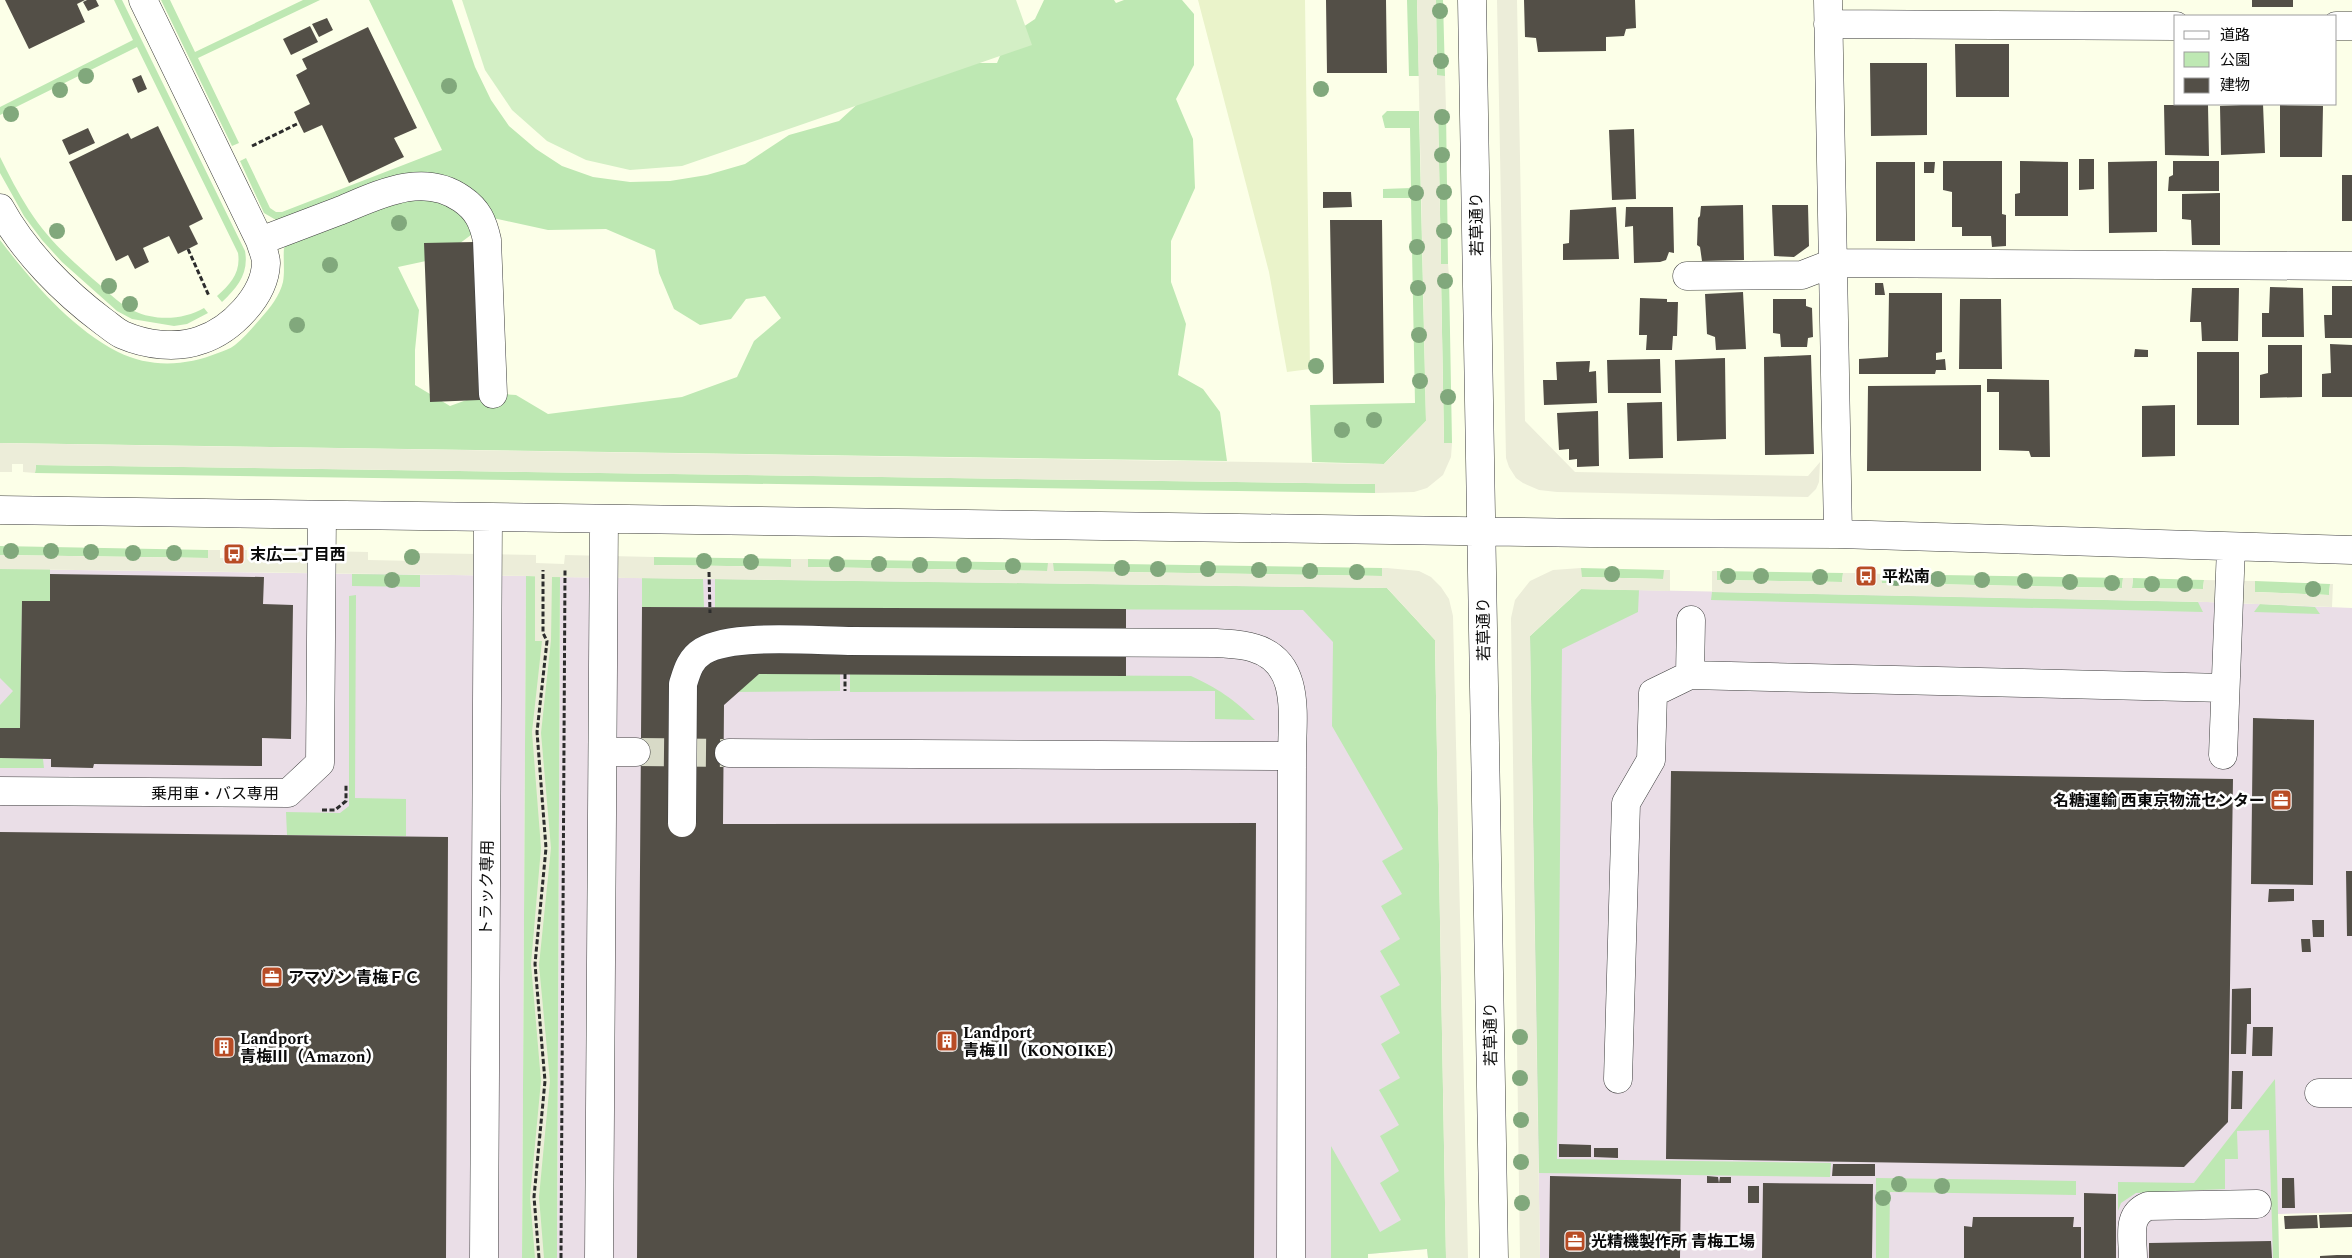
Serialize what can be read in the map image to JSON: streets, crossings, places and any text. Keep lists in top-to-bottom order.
{
  "streets": {
    "street": ["若草通り", "乗用車・バス専用", "トラック専用"]
  },
  "places": {
    "bus stop": ["末広二丁目西", "平松南"],
    "office": ["名糖運輸 西東京物流センター", "アマゾン 青梅ＦＣ", "光精機製作所 青梅工場"],
    "building": ["Landport 青梅Ⅱ（KONOIKE）", "Landport 青梅Ⅲ（Amazon）"]
  },
  "legend": ["道路", "公園", "建物"]
}
